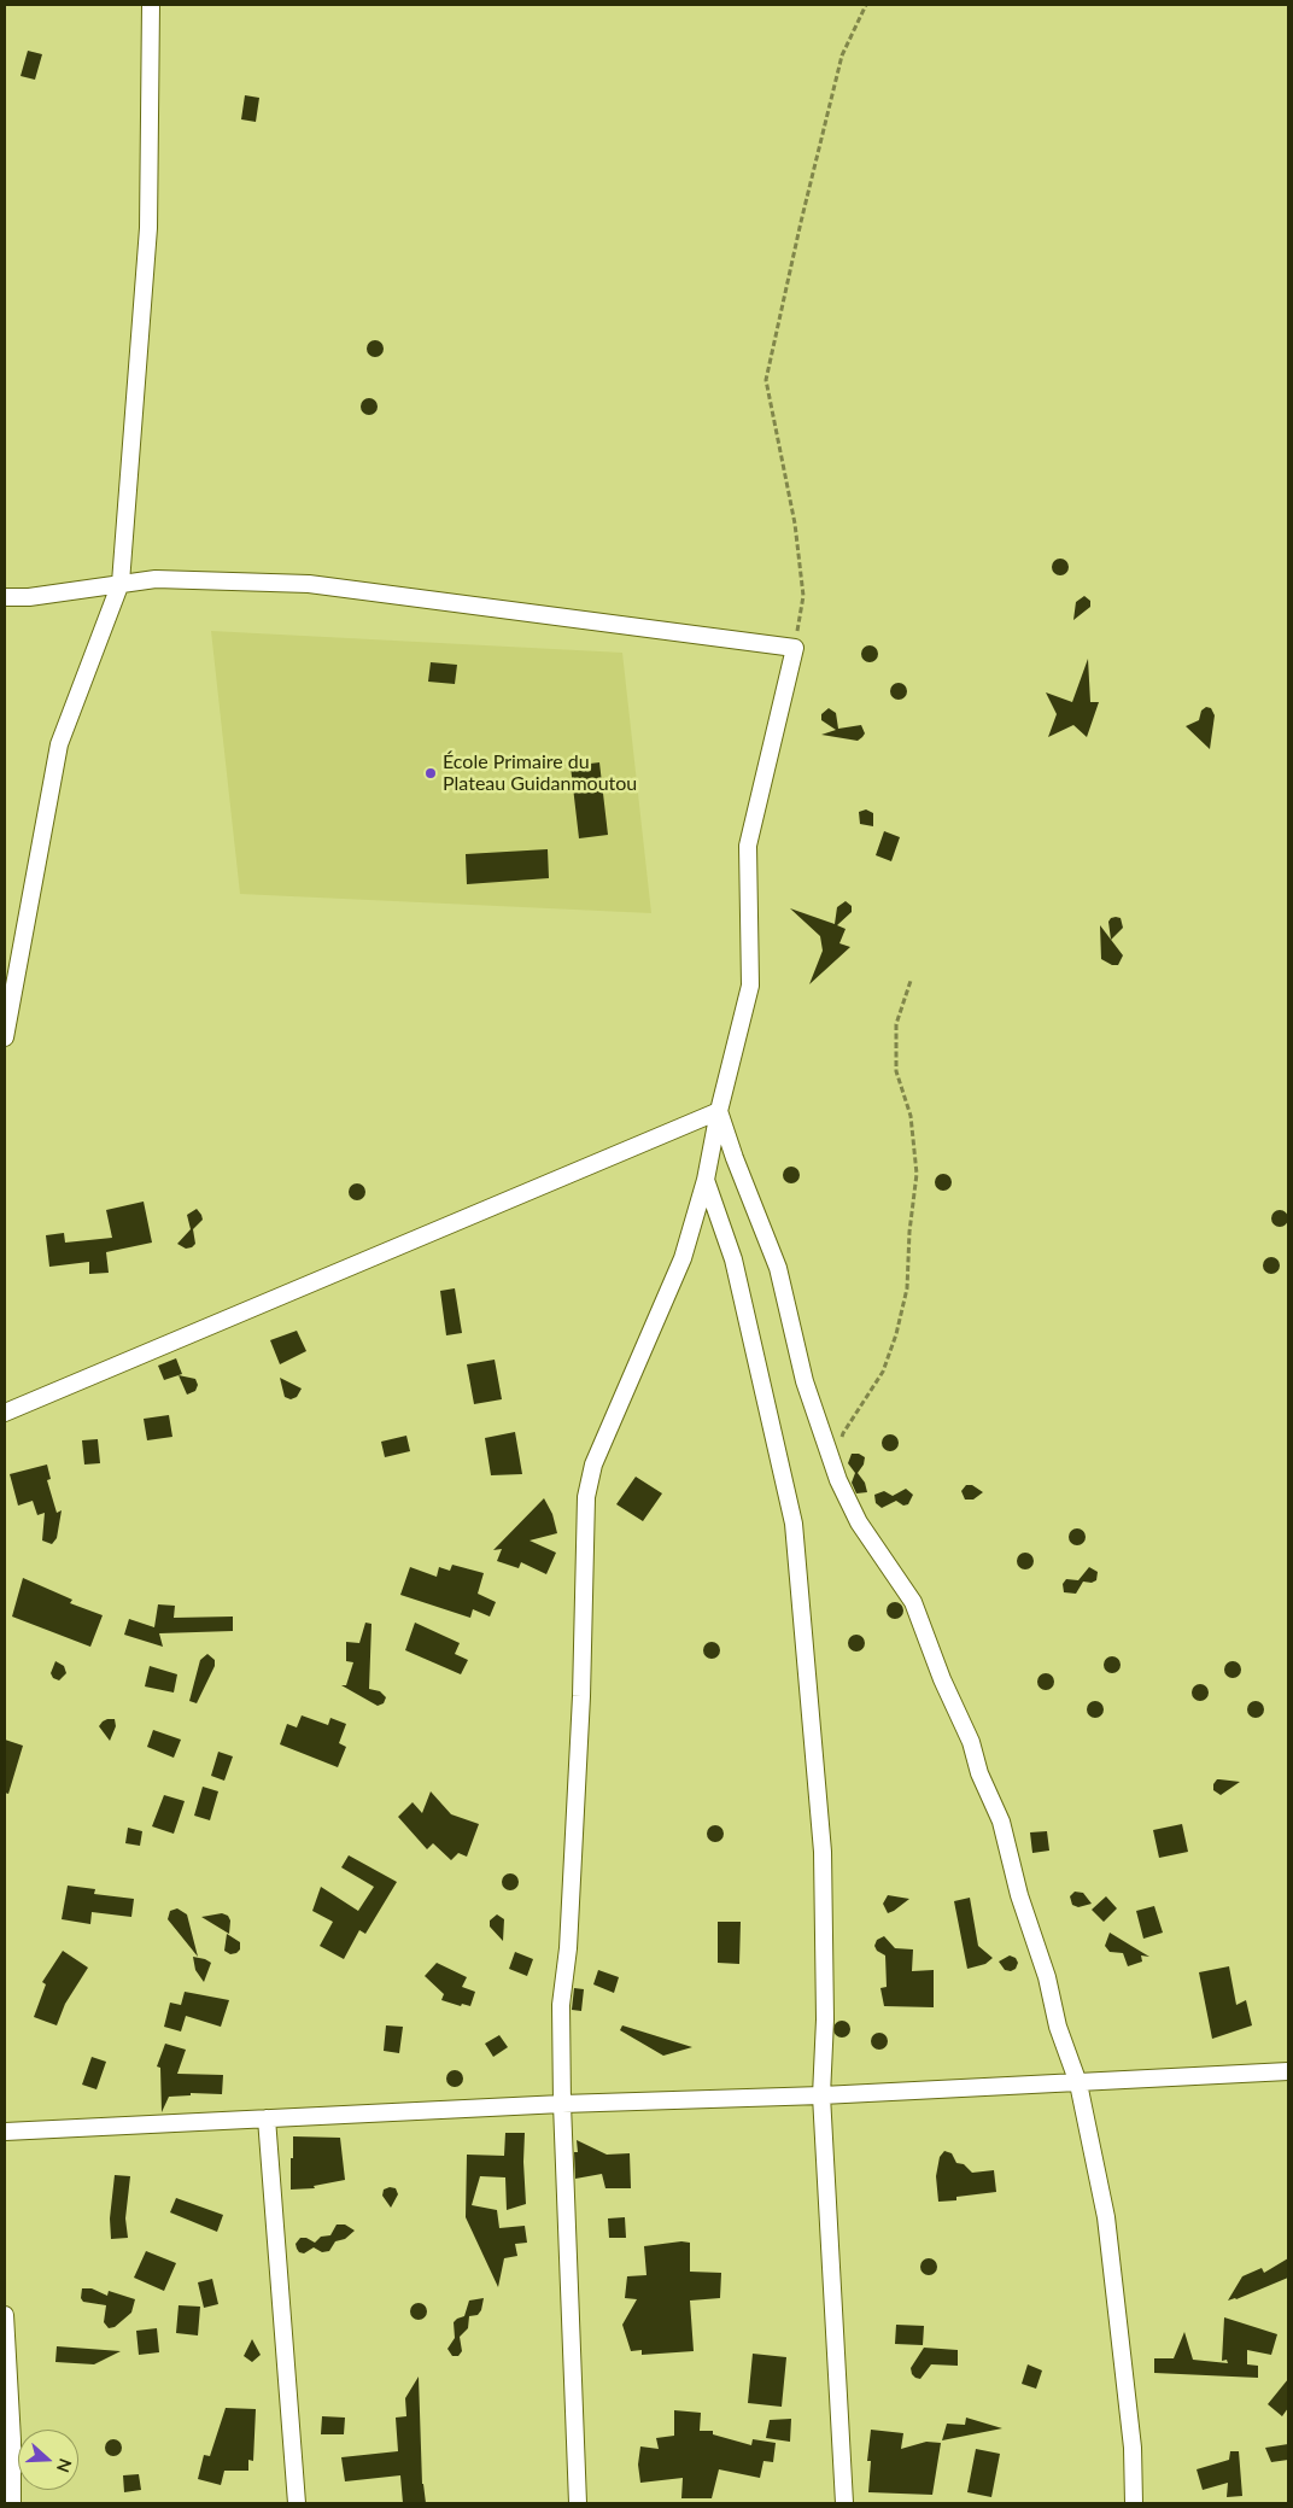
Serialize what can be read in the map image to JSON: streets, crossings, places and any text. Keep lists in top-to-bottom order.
{
  "places": ["École Primaire du Plateau Guidanmoutou"],
  "north": "right"
}
